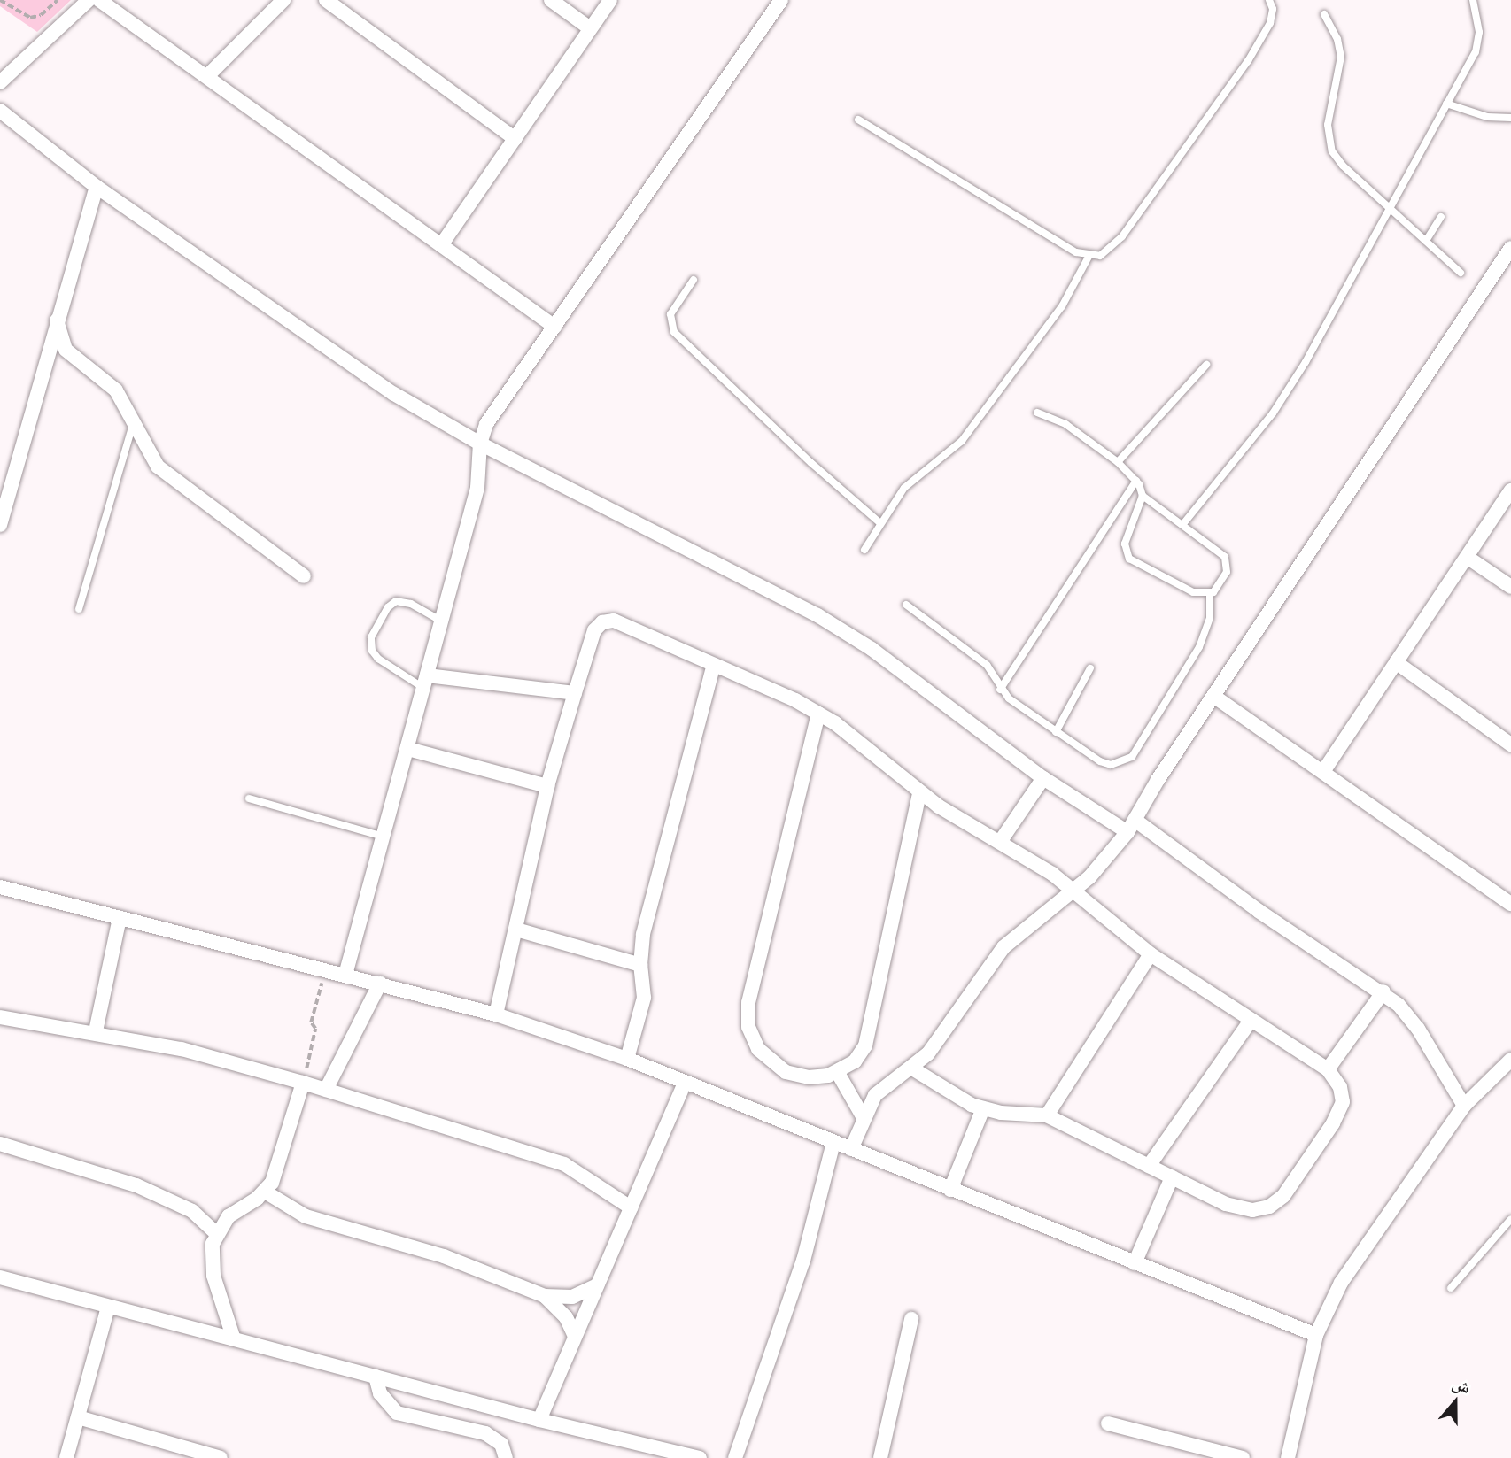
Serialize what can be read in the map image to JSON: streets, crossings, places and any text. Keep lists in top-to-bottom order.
{
  "north": "top"
}
